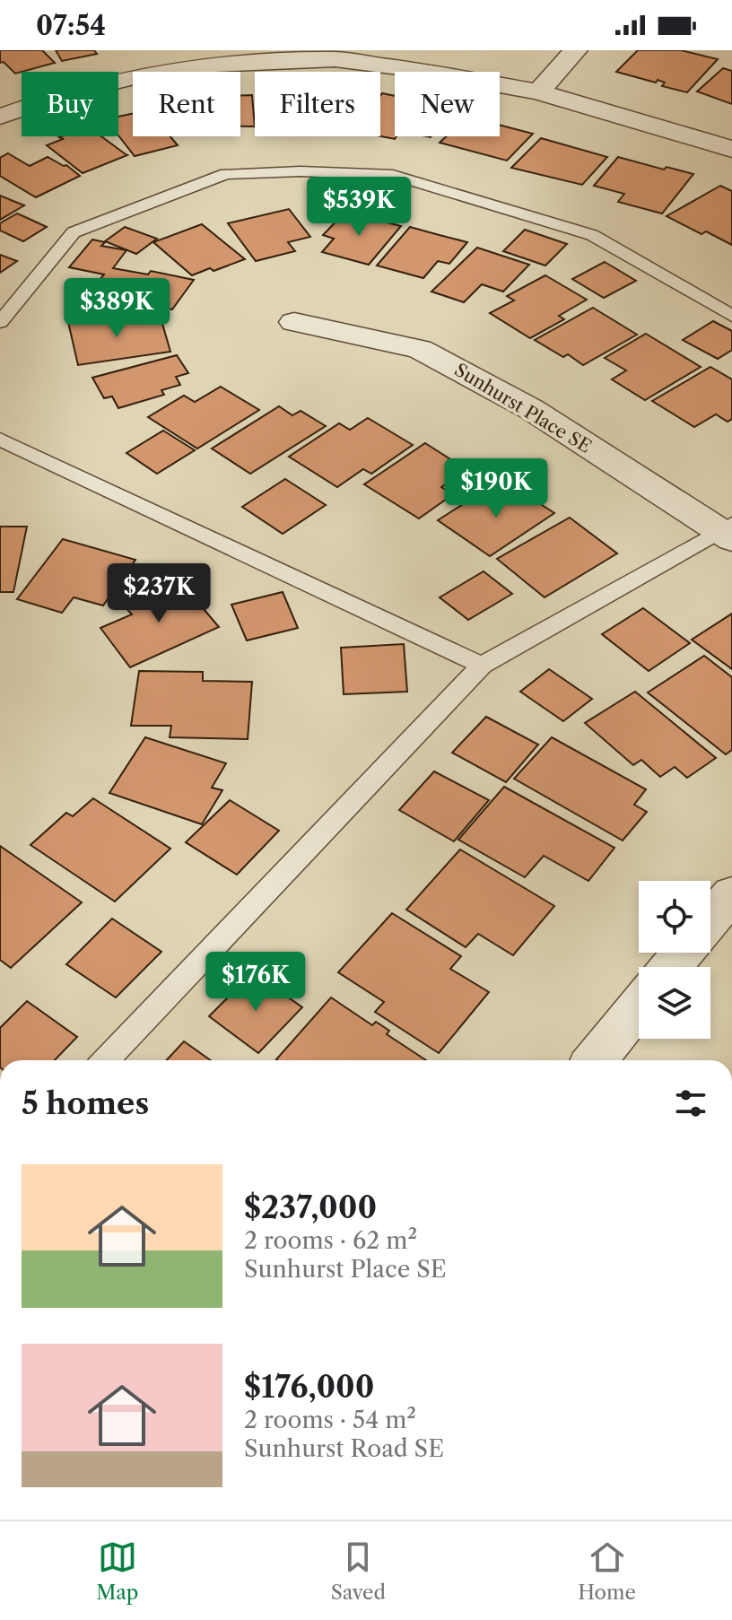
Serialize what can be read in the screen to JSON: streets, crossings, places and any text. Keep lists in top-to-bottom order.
{
  "streets": {
    "street": ["Sunhurst Place SE"]
  },
  "page": {
    "status": "07:54",
    "chip": [
      "Buy",
      "Rent",
      "Filters",
      "New"
    ],
    "price": [
      "$539K",
      "$389K",
      "$190K",
      "$237K",
      "$176K"
    ],
    "heading": "5 homes",
    "list": [
      {
        "name": "$237,000",
        "note": "2 rooms · 62 m² · Sunhurst Place SE"
      },
      {
        "name": "$176,000",
        "note": "2 rooms · 54 m² · Sunhurst Road SE"
      }
    ],
    "tabs": ["Map", "Saved", "Home"]
  }
}
